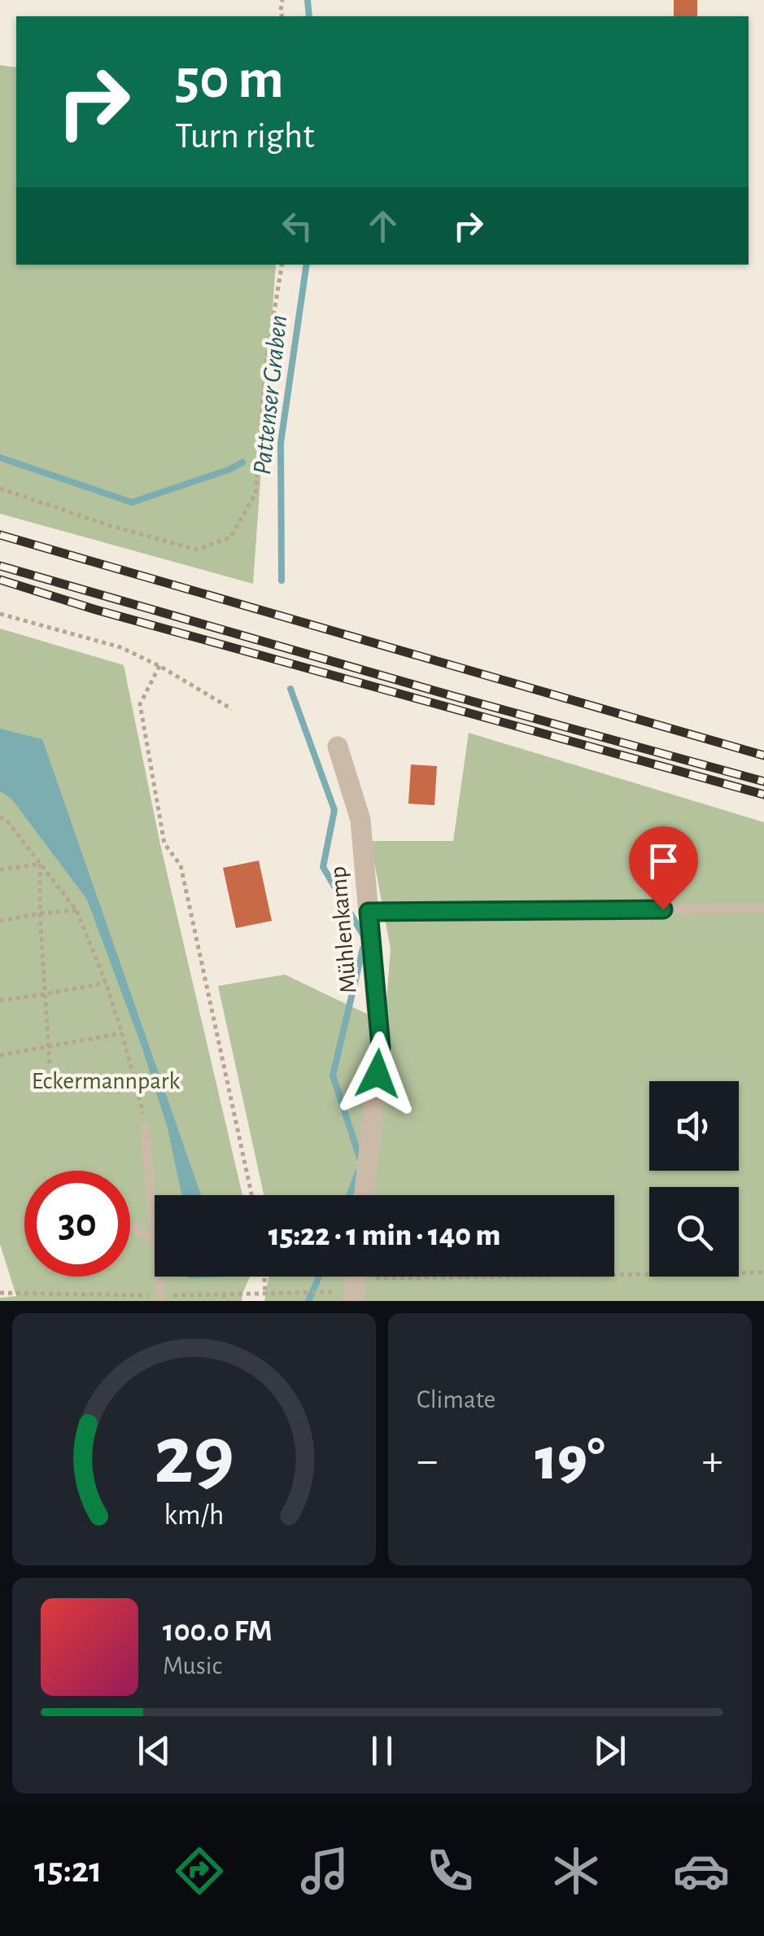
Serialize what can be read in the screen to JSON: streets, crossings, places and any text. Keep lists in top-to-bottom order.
{
  "streets": {
    "street": ["Mühlenkamp"]
  },
  "water": ["Pattenser Graben"],
  "parks": ["Eckermannpark"],
  "page": {
    "turn": ["50 m", "Turn right"],
    "limit": "30",
    "trip": "15:22 · 1 min · 140 m",
    "tile": "Climate",
    "heat": ["−", "19°", "+"],
    "song": ["100.0 FM", "Music"],
    "tabs": "15:21",
    "gauge": ["29", "km/h"]
  }
}
